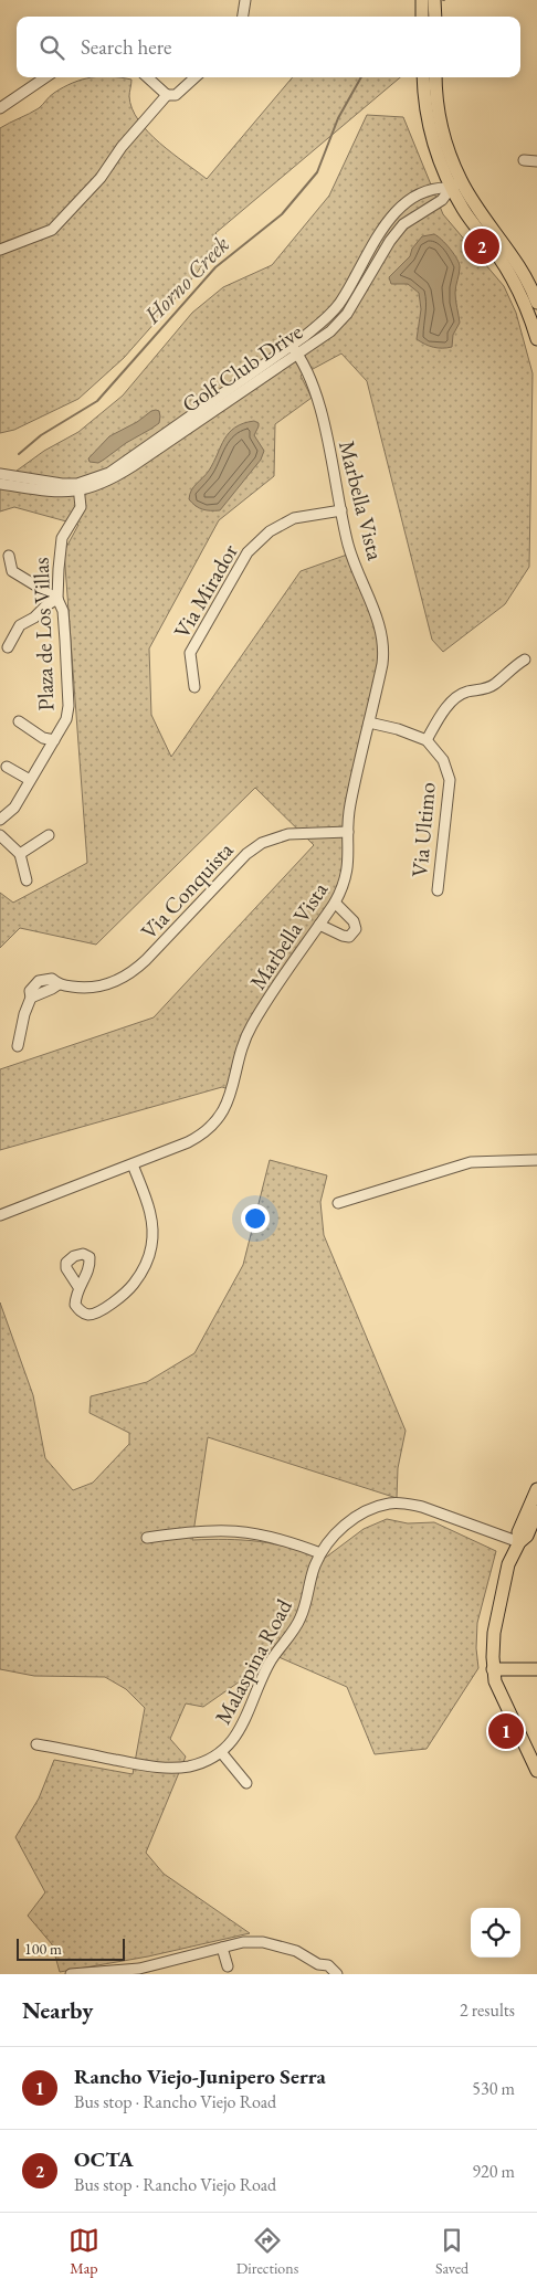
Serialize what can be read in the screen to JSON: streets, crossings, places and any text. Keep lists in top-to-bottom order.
{
  "streets": {
    "street": [
      "Golf Club Drive",
      "Marbella Vista",
      "Via Mirador",
      "Plaza de Los Villas",
      "Via Ultimo",
      "Via Conquista",
      "Malaspina Road"
    ]
  },
  "crossings": [
    ["Golf Club Drive", "Marbella Vista"],
    ["Golf Club Drive", "Plaza de Los Villas"],
    ["Marbella Vista", "Via Mirador"],
    ["Marbella Vista", "Via Conquista"]
  ],
  "water": ["Horno Creek"],
  "scale_bar": "100 m",
  "page": {
    "search": "Search here",
    "pins": ["2", "1"],
    "scale": "100 m",
    "heading": ["Nearby", "2 results"],
    "list": [
      {
        "mark": "1",
        "name": "Rancho Viejo-Junipero Serra",
        "note": "Bus stop · Rancho Viejo Road",
        "value": "530 m"
      },
      {
        "mark": "2",
        "name": "OCTA",
        "note": "Bus stop · Rancho Viejo Road",
        "value": "920 m"
      }
    ],
    "nav": ["Map", "Directions", "Saved"]
  }
}
